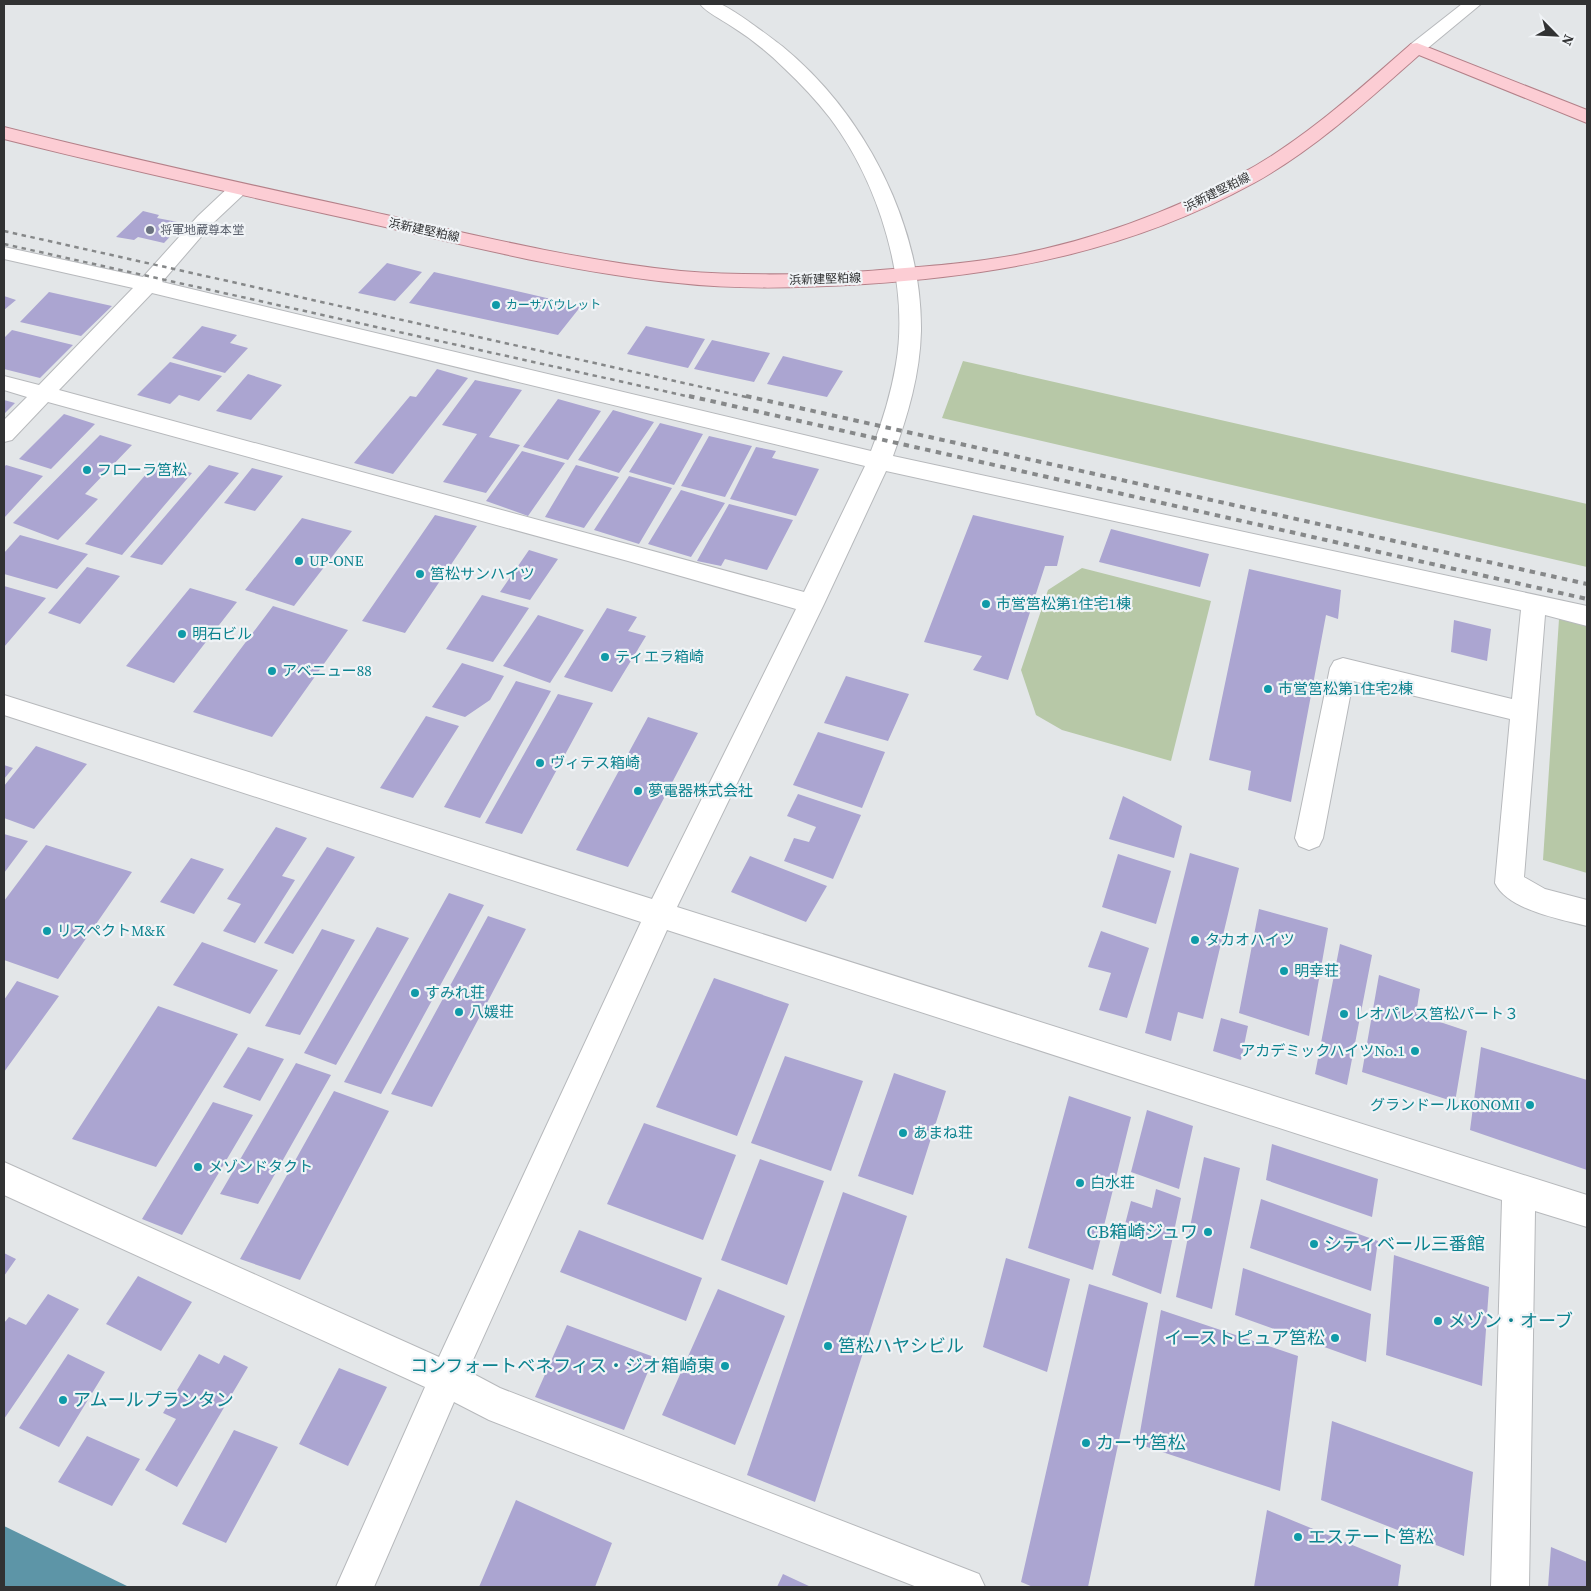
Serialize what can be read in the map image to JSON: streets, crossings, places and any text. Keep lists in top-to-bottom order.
{
  "streets": {
    "main road": ["浜新建堅粕線"]
  },
  "places": [
    "将軍地蔵尊本堂",
    "カーサバウレット",
    "フローラ筥松",
    "UP-ONE",
    "筥松サンハイツ",
    "市営筥松第1住宅1棟",
    "明石ビル",
    "ティエラ箱崎",
    "アベニュー88",
    "市営筥松第1住宅2棟",
    "ヴィテス箱崎",
    "夢電器株式会社",
    "リスペクトM&K",
    "タカオハイツ",
    "明幸荘",
    "すみれ荘",
    "八媛荘",
    "レオパレス筥松パート３",
    "アカデミックハイツNo.1",
    "グランドールKONOMI",
    "あまね荘",
    "メゾンドタクト",
    "白水荘",
    "CB箱崎ジュワ",
    "シティベール三番館",
    "メゾン・オーブ",
    "イーストピュア筥松",
    "筥松ハヤシビル",
    "コンフォートベネフィス・ジオ箱崎東",
    "アムールプランタン",
    "カーサ筥松",
    "エステート筥松"
  ],
  "north": "bottom right"
}
